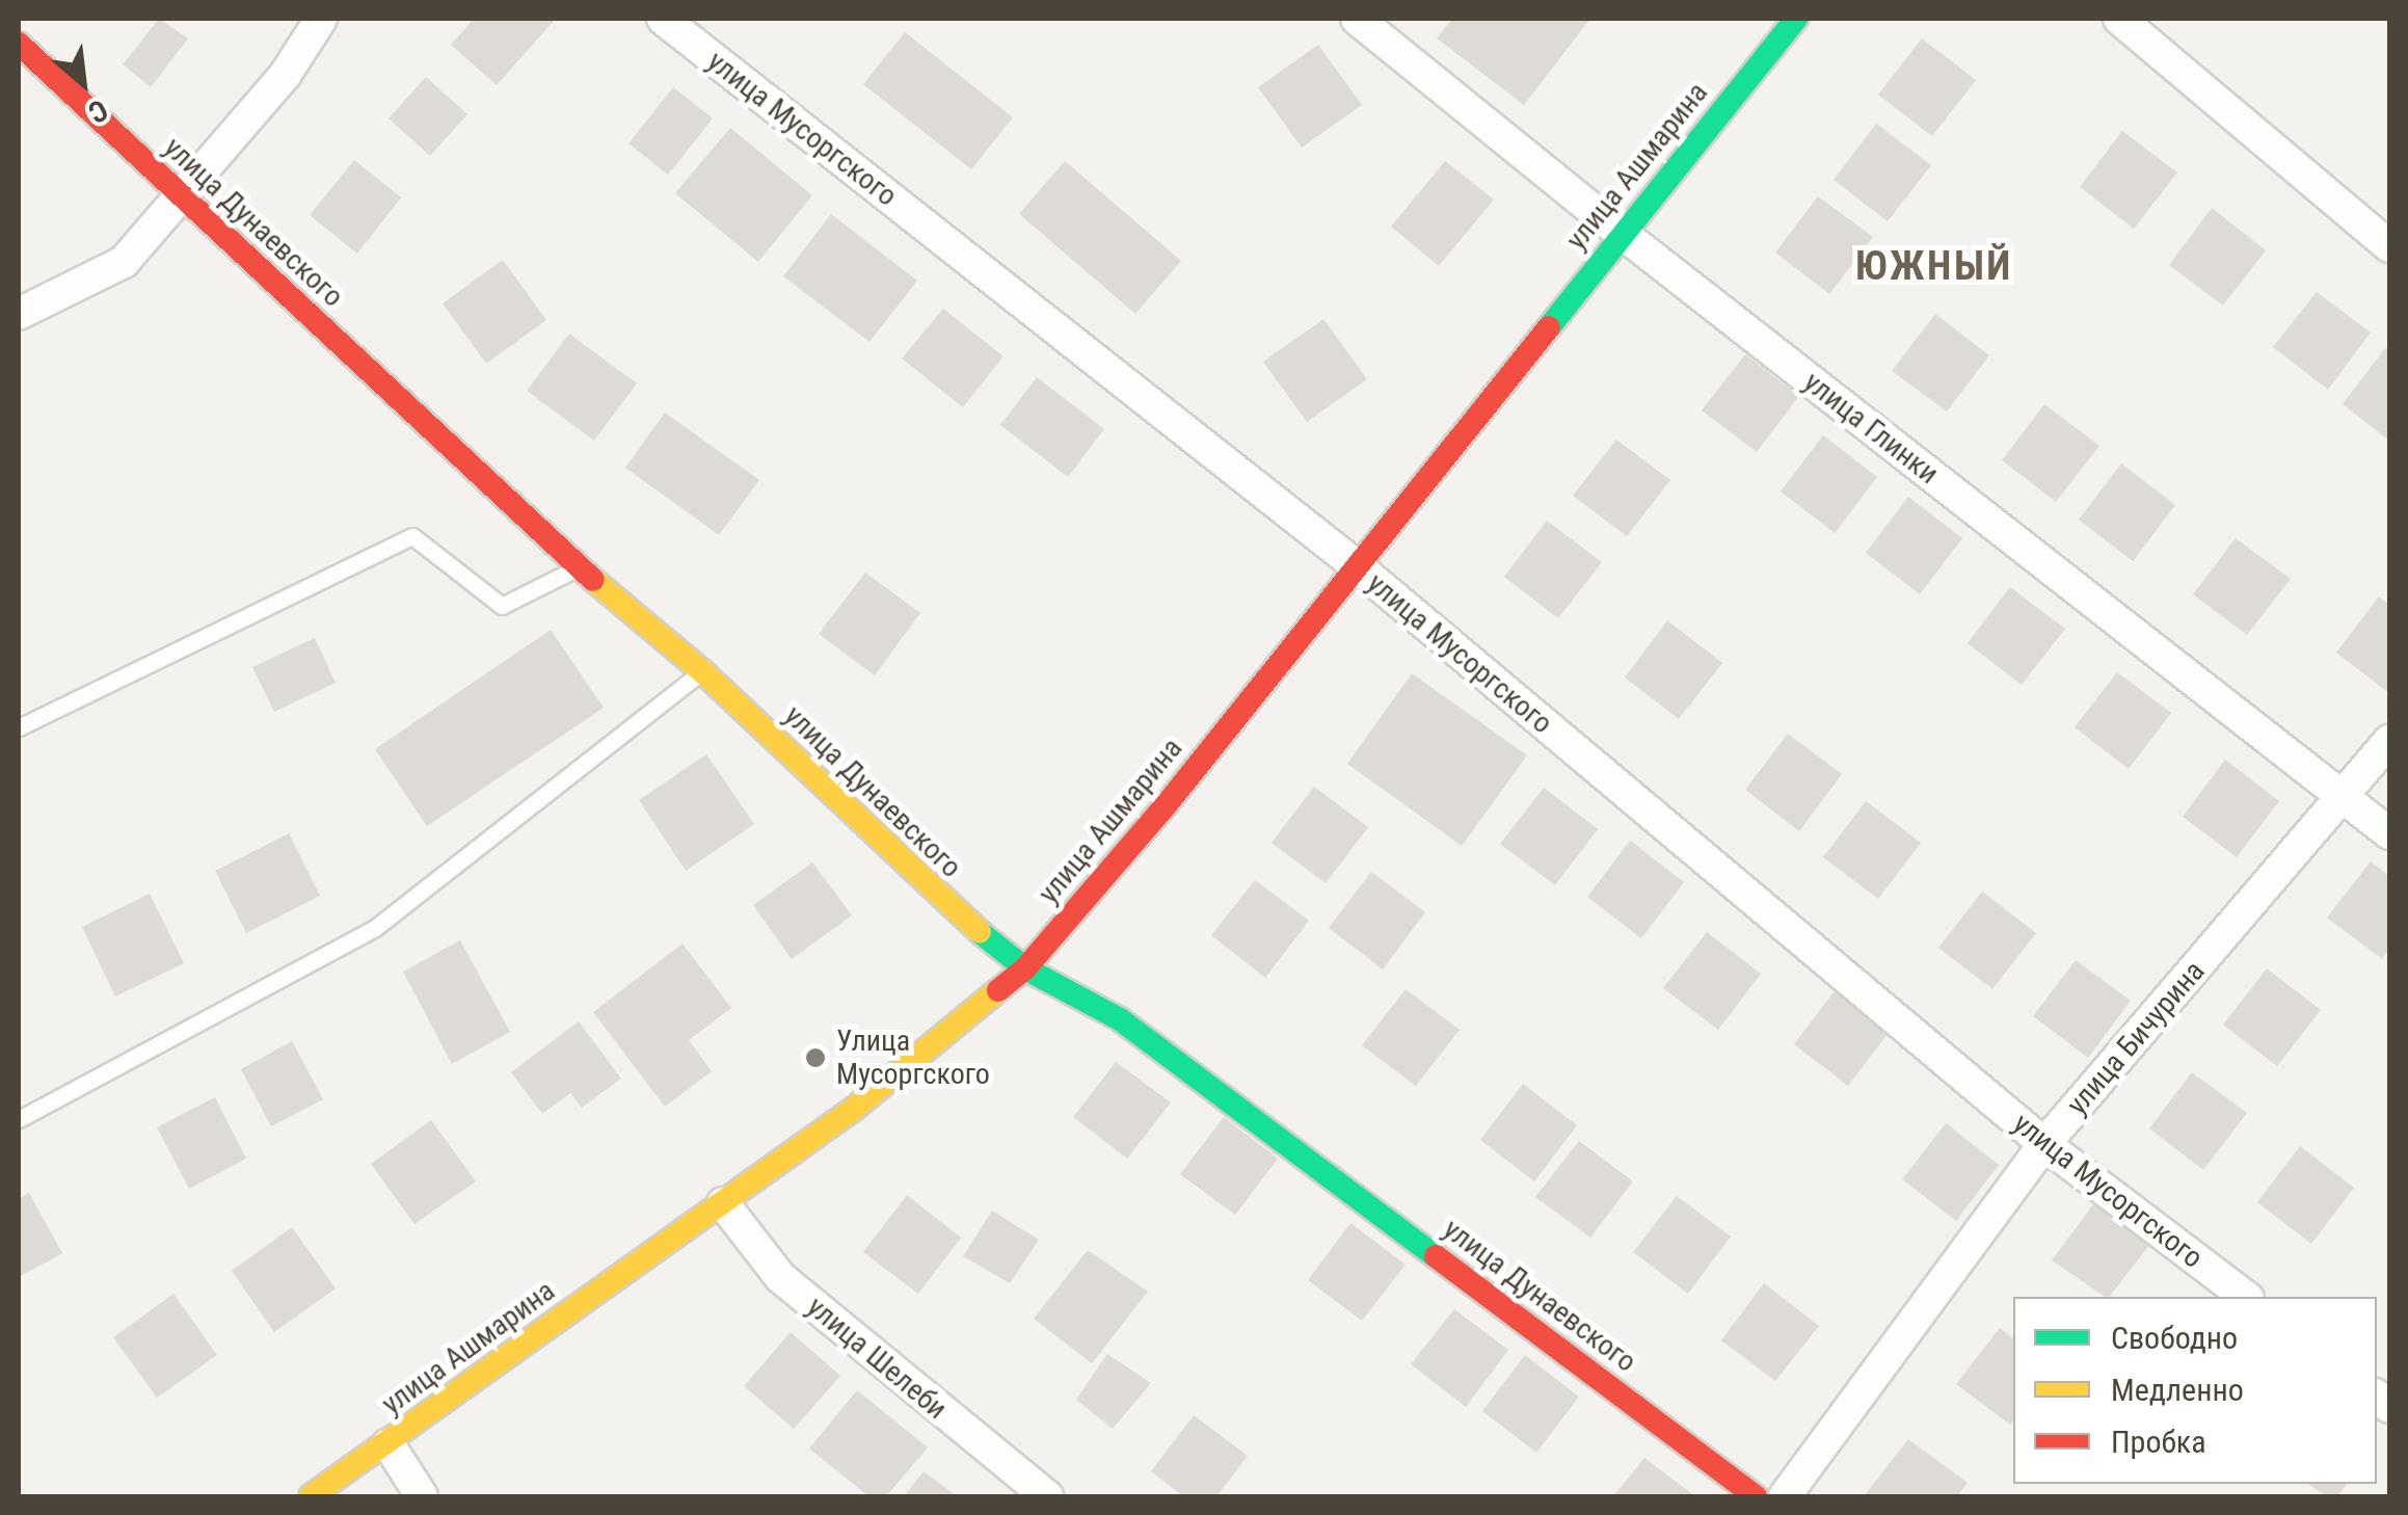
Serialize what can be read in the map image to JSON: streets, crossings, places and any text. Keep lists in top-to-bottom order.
{
  "streets": {
    "street": [
      "улица Мусоргского",
      "улица Ашмарина",
      "улица Дунаевского",
      "улица Глинки",
      "улица Бичурина",
      "улица Шелеби"
    ]
  },
  "crossings": [
    ["улица Мусоргского", "улица Ашмарина"],
    ["улица Мусоргского", "улица Бичурина"],
    ["улица Ашмарина", "улица Дунаевского"],
    ["улица Ашмарина", "улица Глинки"],
    ["улица Ашмарина", "улица Шелеби"],
    ["улица Глинки", "улица Бичурина"]
  ],
  "districts": ["ЮЖНЫЙ"],
  "places": ["Улица Мусоргского"],
  "legend": ["Свободно", "Медленно", "Пробка"],
  "north": "bottom right"
}
